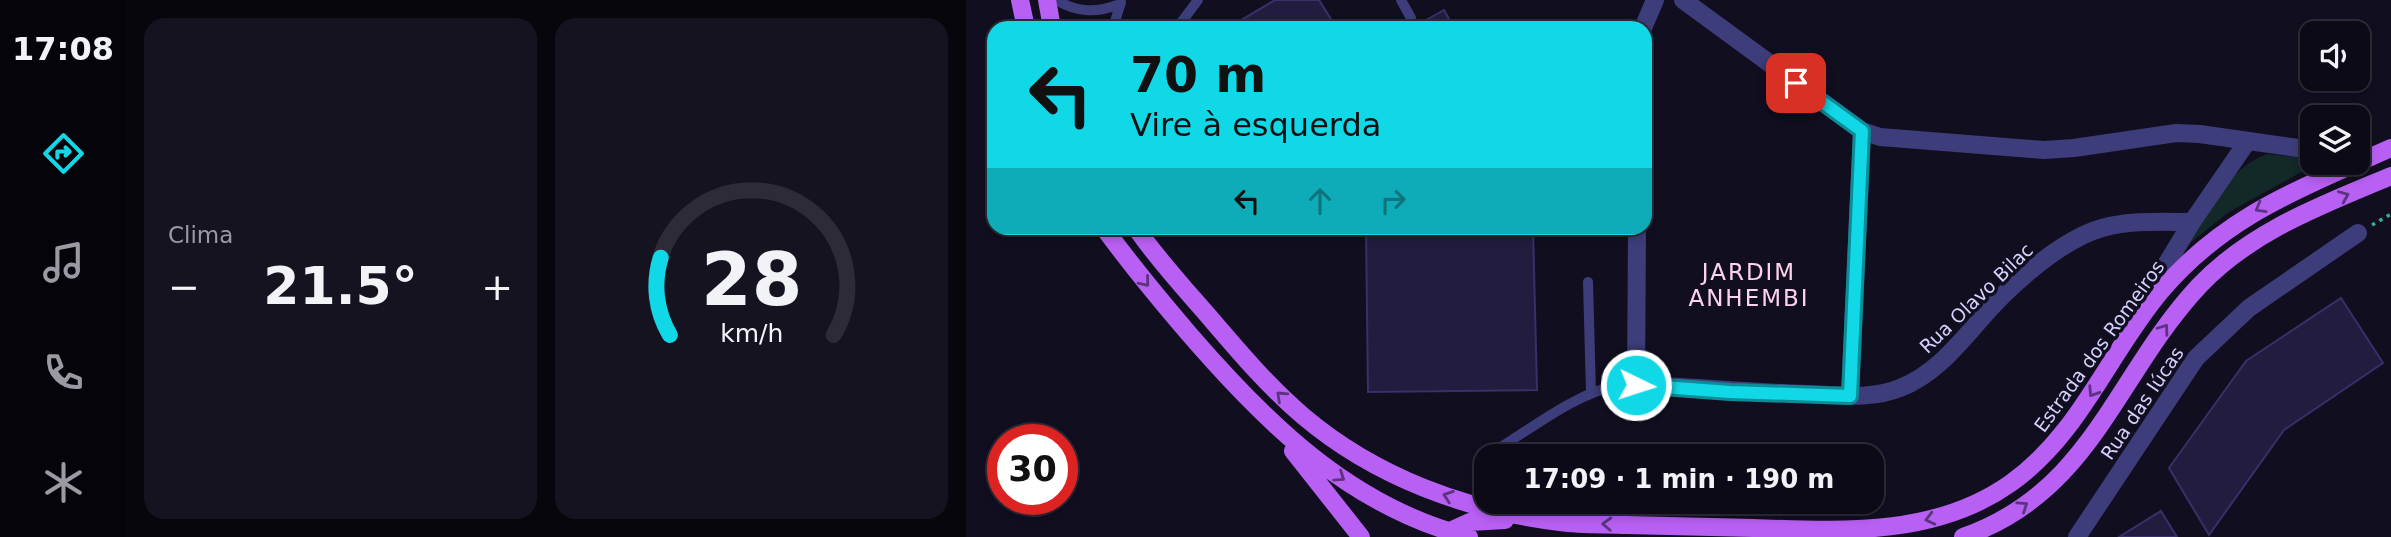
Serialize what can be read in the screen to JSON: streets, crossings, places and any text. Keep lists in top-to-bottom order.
{
  "streets": {
    "main road": ["Estrada dos Romeiros"],
    "street": ["Rua Olavo Bilac", "Rua das Iúcas"]
  },
  "one_way": ["Estrada dos Romeiros"],
  "districts": ["JARDIM ANHEMBI"],
  "page": {
    "tabs": "17:08",
    "tile": "Clima",
    "turn": ["70 m", "Vire à esquerda"],
    "heat": ["−", "21.5°", "+"],
    "limit": "30",
    "trip": "17:09 · 1 min · 190 m",
    "gauge": ["28", "km/h"]
  }
}
